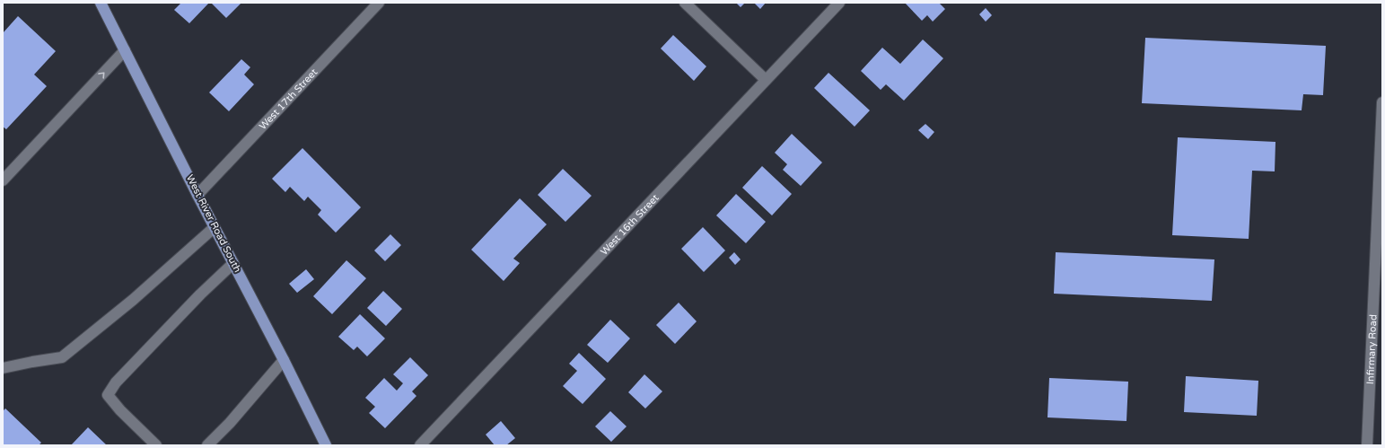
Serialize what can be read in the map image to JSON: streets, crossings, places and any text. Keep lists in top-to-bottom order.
{
  "streets": {
    "main road": ["West River Road South"],
    "street": ["West 17th Street", "West 16th Street", "Infirmary Road"]
  },
  "crossings": [
    ["West 17th Street", "West River Road South"]
  ]
}
